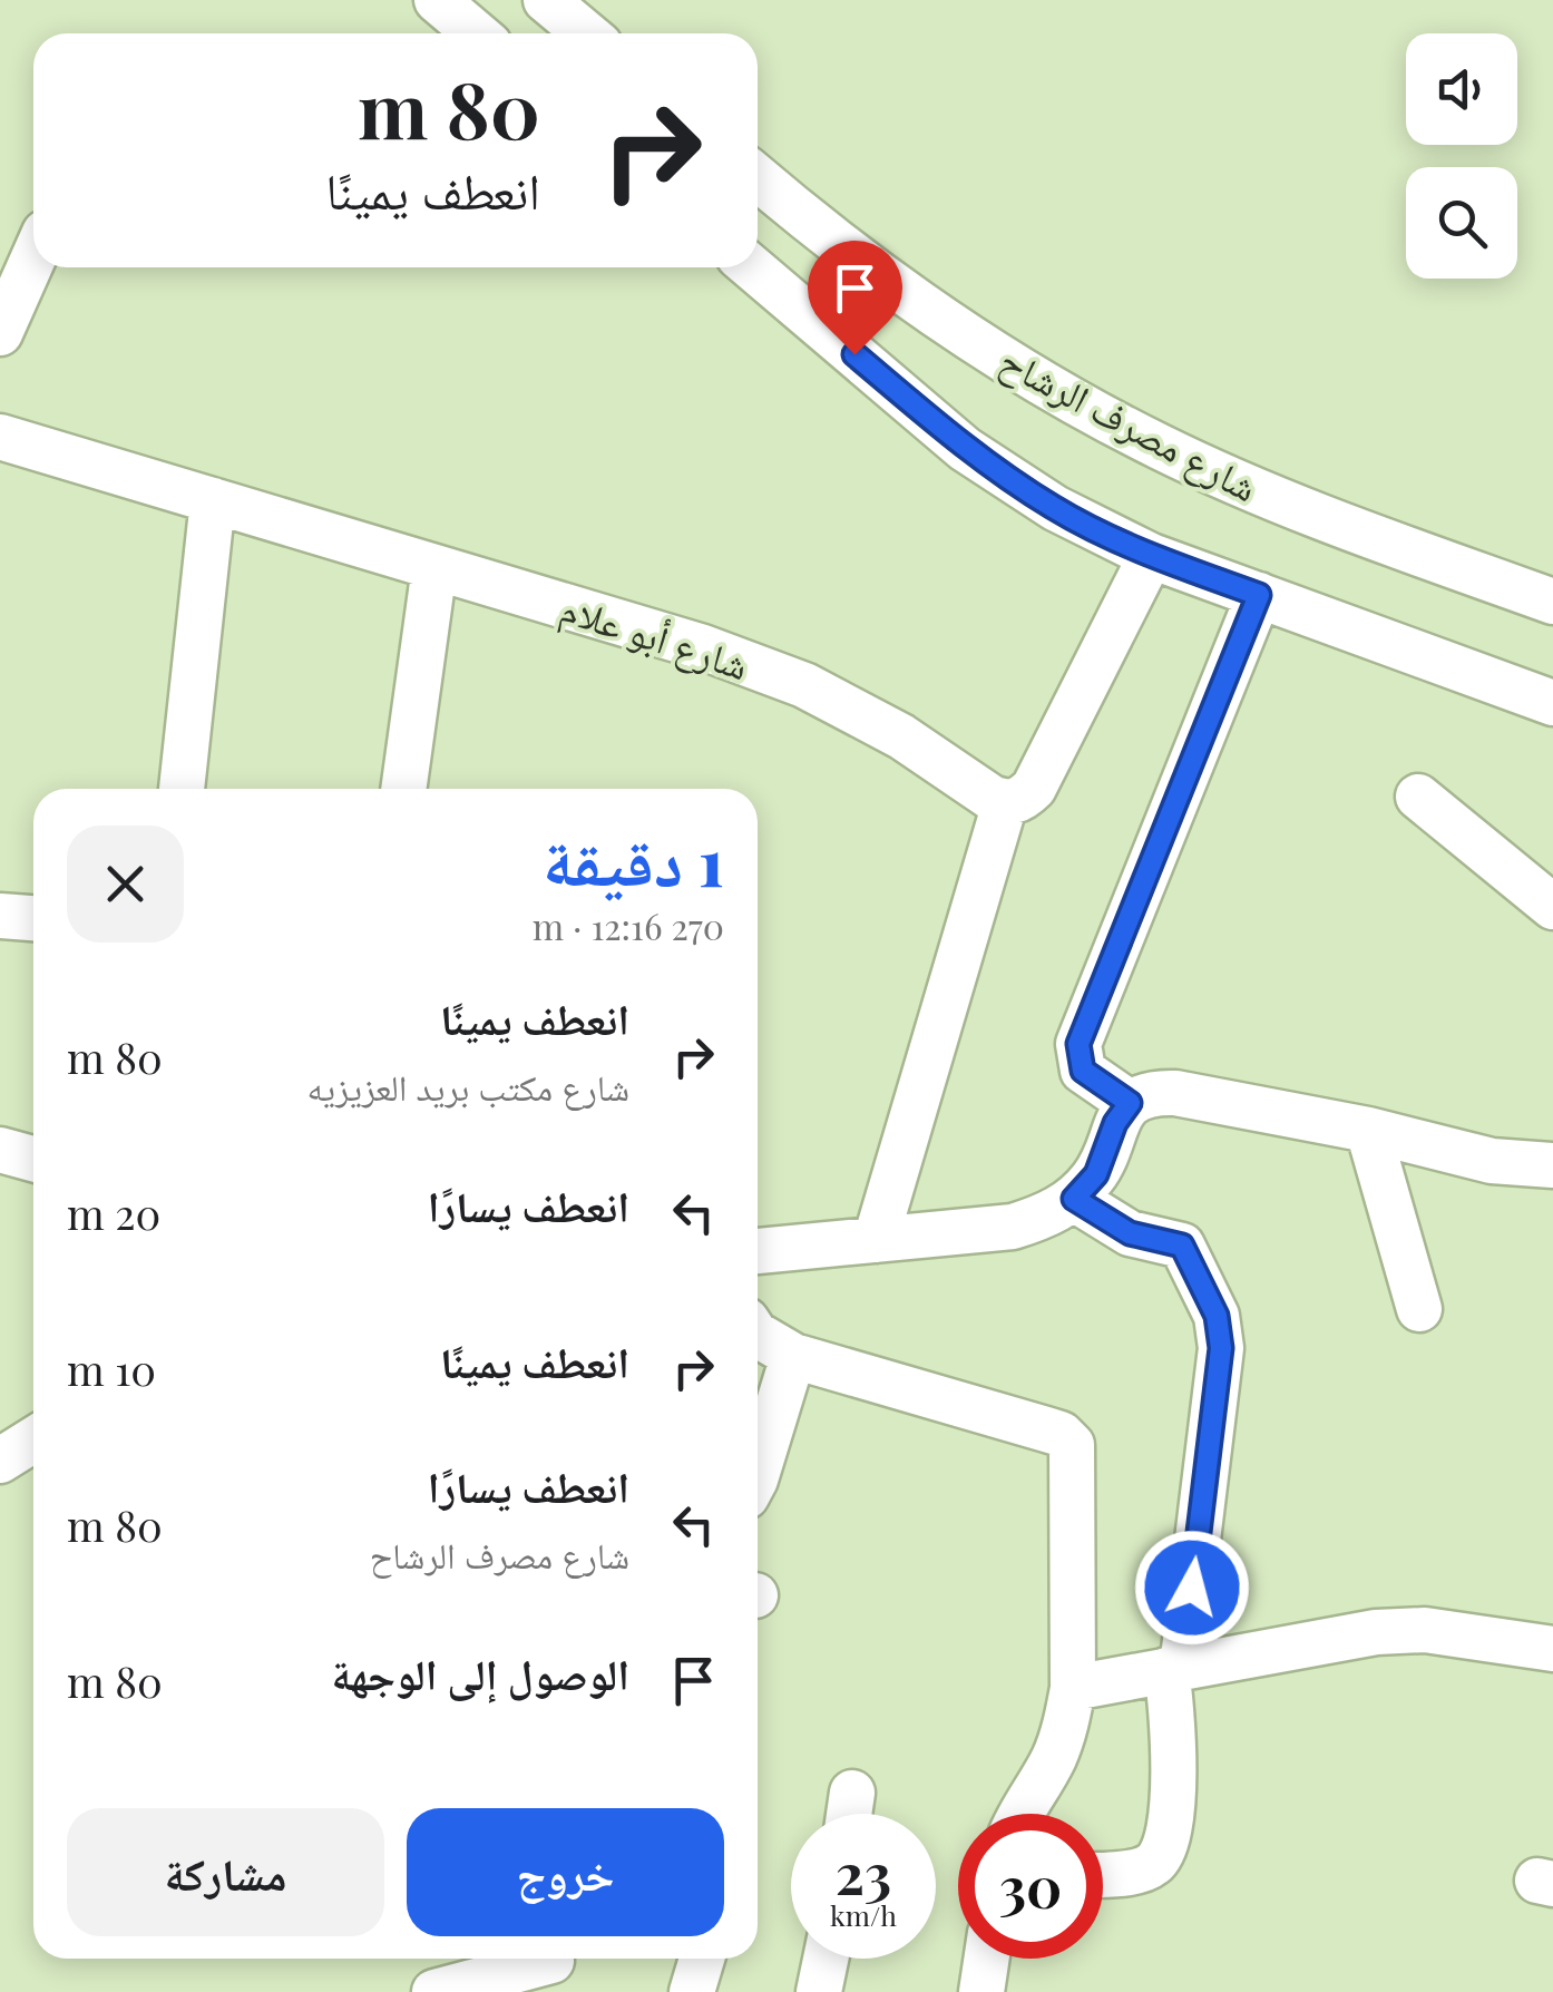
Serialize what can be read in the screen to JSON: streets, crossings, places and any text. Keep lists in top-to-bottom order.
{
  "streets": {
    "street": ["شارع مصرف الرشاح", "شارع أبو علام"]
  },
  "page": {
    "turn": ["80 m", "انعطف يمينًا"],
    "heading": ["1 دقيقة", "270 m · 12:16"],
    "list": [
      {
        "name": "انعطف يمينًا",
        "note": "شارع مكتب بريد العزيزيه",
        "value": "80 m"
      },
      {
        "name": "انعطف يسارًا",
        "value": "20 m"
      },
      {
        "name": "انعطف يمينًا",
        "value": "10 m"
      },
      {
        "name": "انعطف يسارًا",
        "note": "شارع مصرف الرشاح",
        "value": "80 m"
      },
      {
        "name": "الوصول إلى الوجهة",
        "value": "80 m"
      }
    ],
    "buttons": ["خروج", "مشاركة"],
    "speed": "23 km/h",
    "limit": "30"
  }
}
